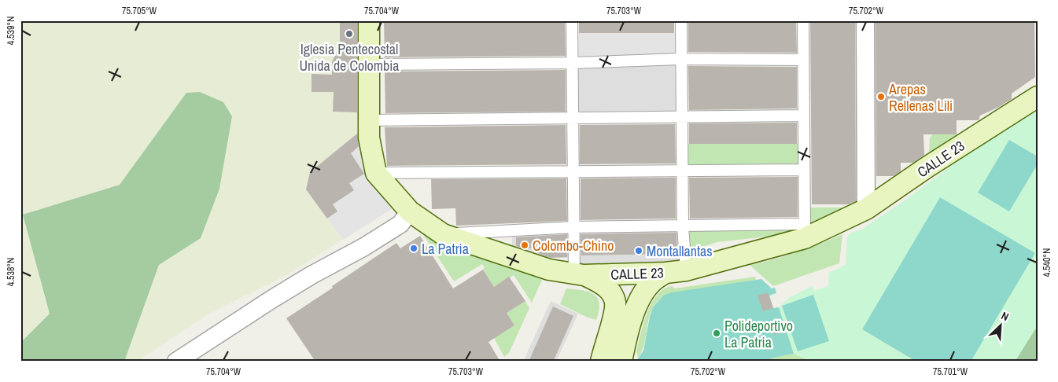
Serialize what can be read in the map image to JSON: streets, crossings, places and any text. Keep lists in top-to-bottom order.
{
  "streets": {
    "main road": ["CALLE 23"]
  },
  "places": [
    "Iglesia Pentecostal Unida de Colombia",
    "Arepas Rellenas Lili",
    "Colombo-Chino",
    "La Patria",
    "Montallantas",
    "Polideportivo La Patria"
  ],
  "north": "top right",
  "coordinates": [
    "75.705°W",
    "75.704°W",
    "75.703°W",
    "75.702°W",
    "4.539°N",
    "4.540°N",
    "4.538°N",
    "75.701°W"
  ]
}
